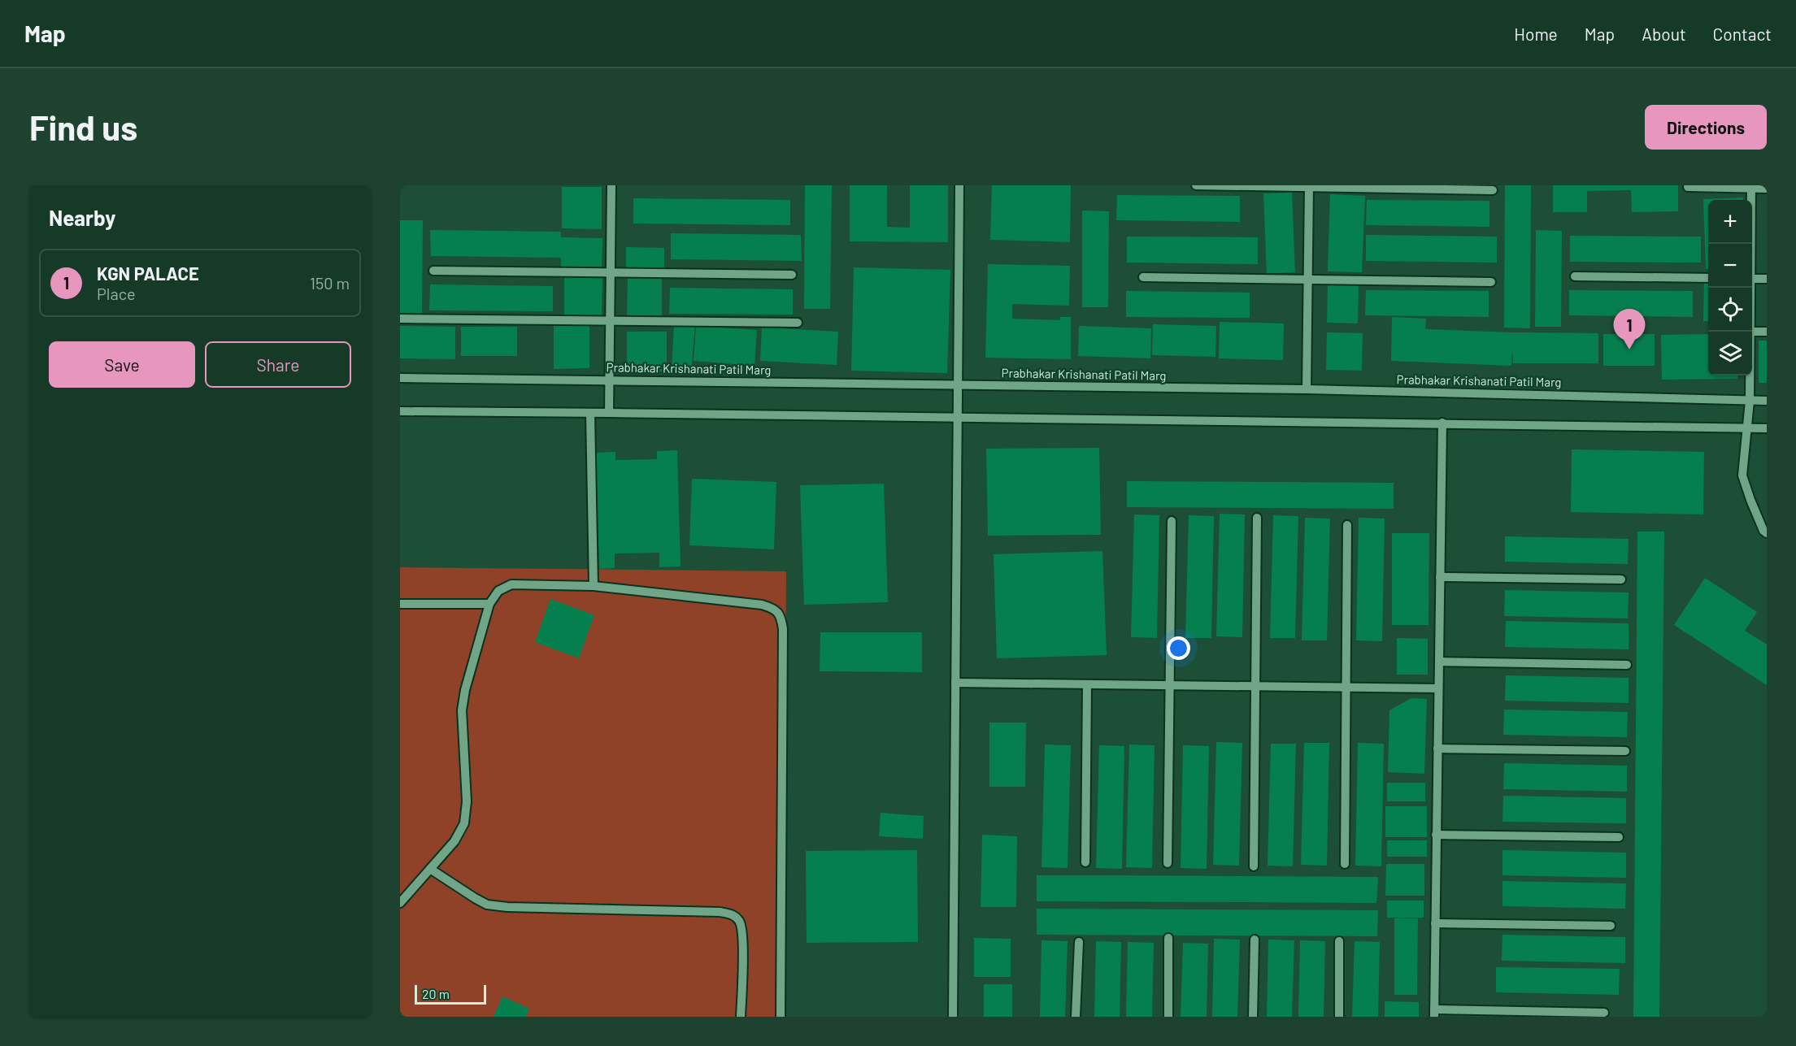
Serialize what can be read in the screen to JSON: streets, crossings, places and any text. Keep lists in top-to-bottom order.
{
  "streets": {
    "street": ["Prabhakar Krishanati Patil Marg"]
  },
  "scale_bar": "20 m",
  "page": {
    "header": "Map",
    "nav": [
      "Home",
      "Map",
      "About",
      "Contact"
    ],
    "buttons": [
      "Directions",
      ["Save", "Share"]
    ],
    "title": "Find us",
    "heading": "Nearby",
    "map_buttons": ["+", "−"],
    "list": [
      {
        "mark": "1",
        "name": "KGN PALACE",
        "note": "Place",
        "value": "150 m"
      }
    ],
    "pins": "1",
    "scale": "20 m"
  }
}
